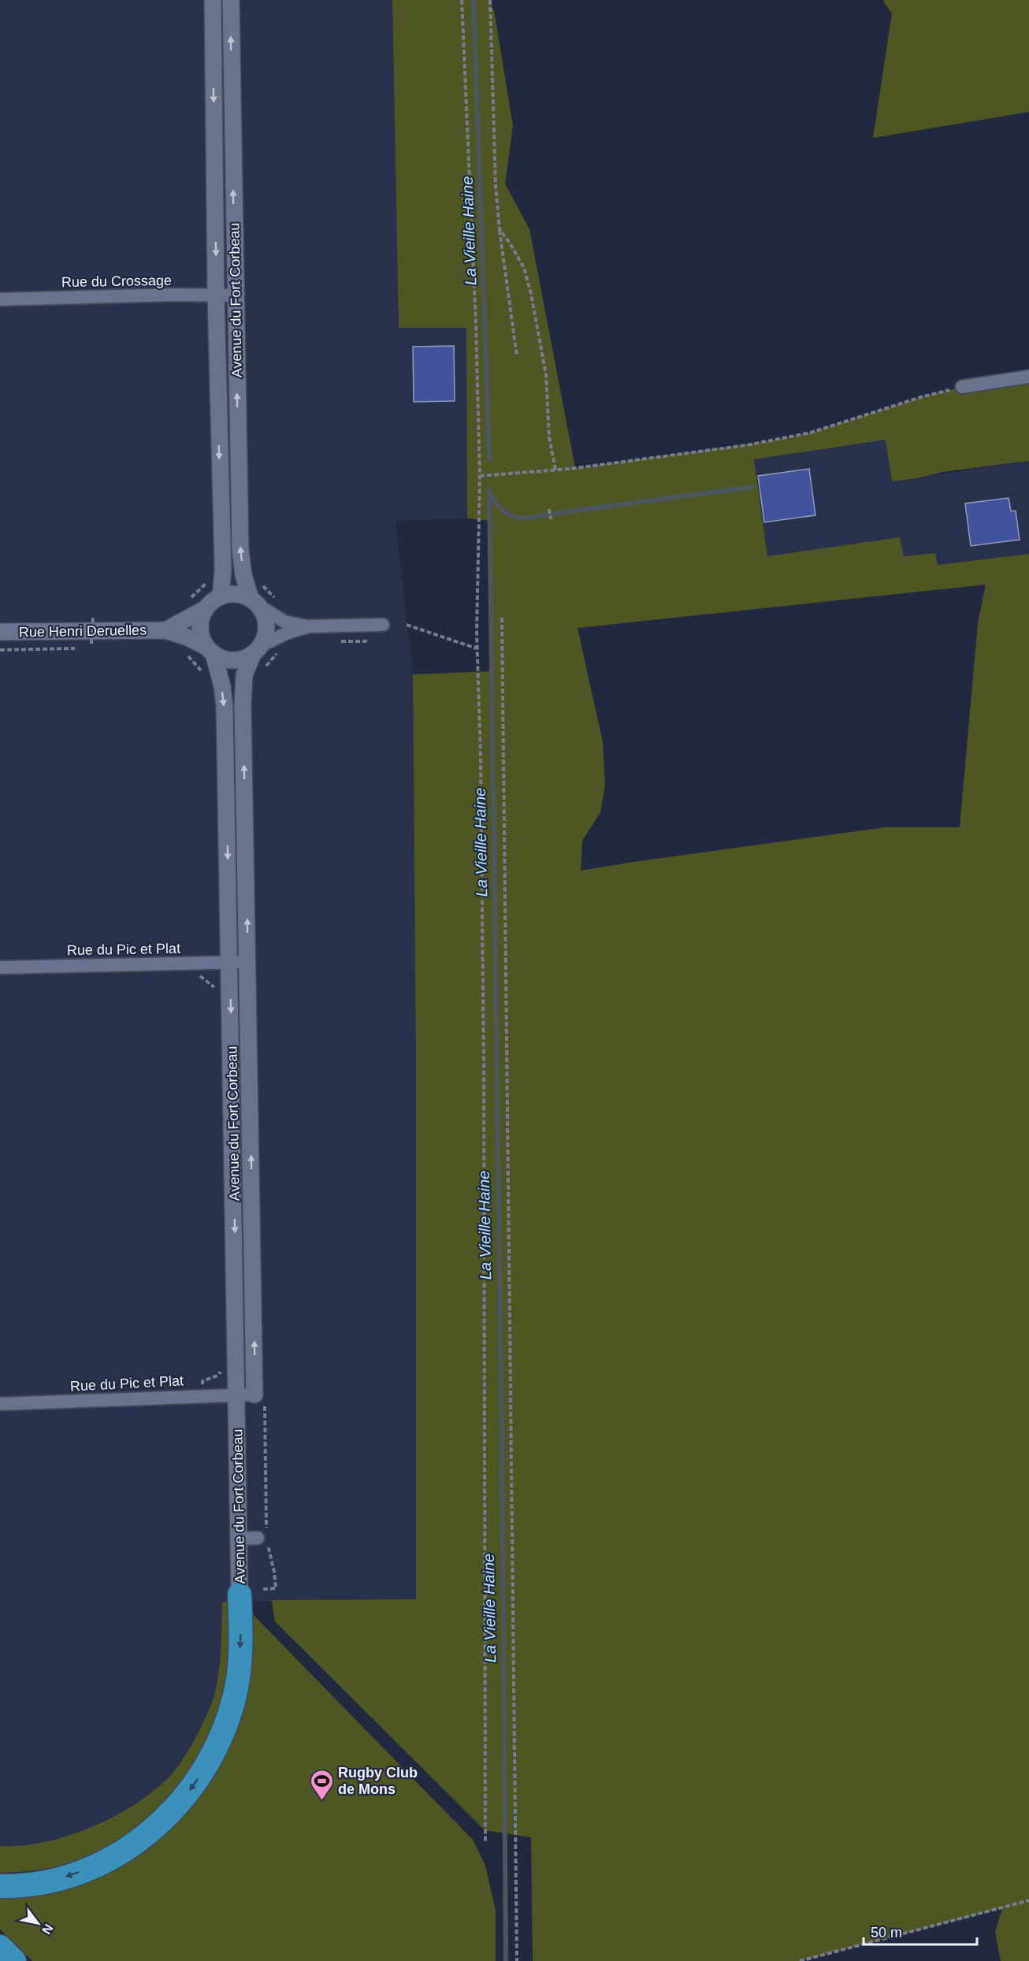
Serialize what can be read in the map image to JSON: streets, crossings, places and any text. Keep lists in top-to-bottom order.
{
  "streets": {
    "street": [
      "Rue du Crossage",
      "Avenue du Fort Corbeau",
      "Rue Henri Deruelles",
      "Rue du Pic et Plat"
    ]
  },
  "crossings": [
    ["Rue du Crossage", "Avenue du Fort Corbeau"],
    ["Avenue du Fort Corbeau", "Rue Henri Deruelles"],
    ["Avenue du Fort Corbeau", "Rue du Pic et Plat"]
  ],
  "water": ["La Vieille Haine"],
  "places": {
    "sports": ["Rugby Club de Mons"]
  },
  "scale_bar": "50 m",
  "north": "bottom right"
}
